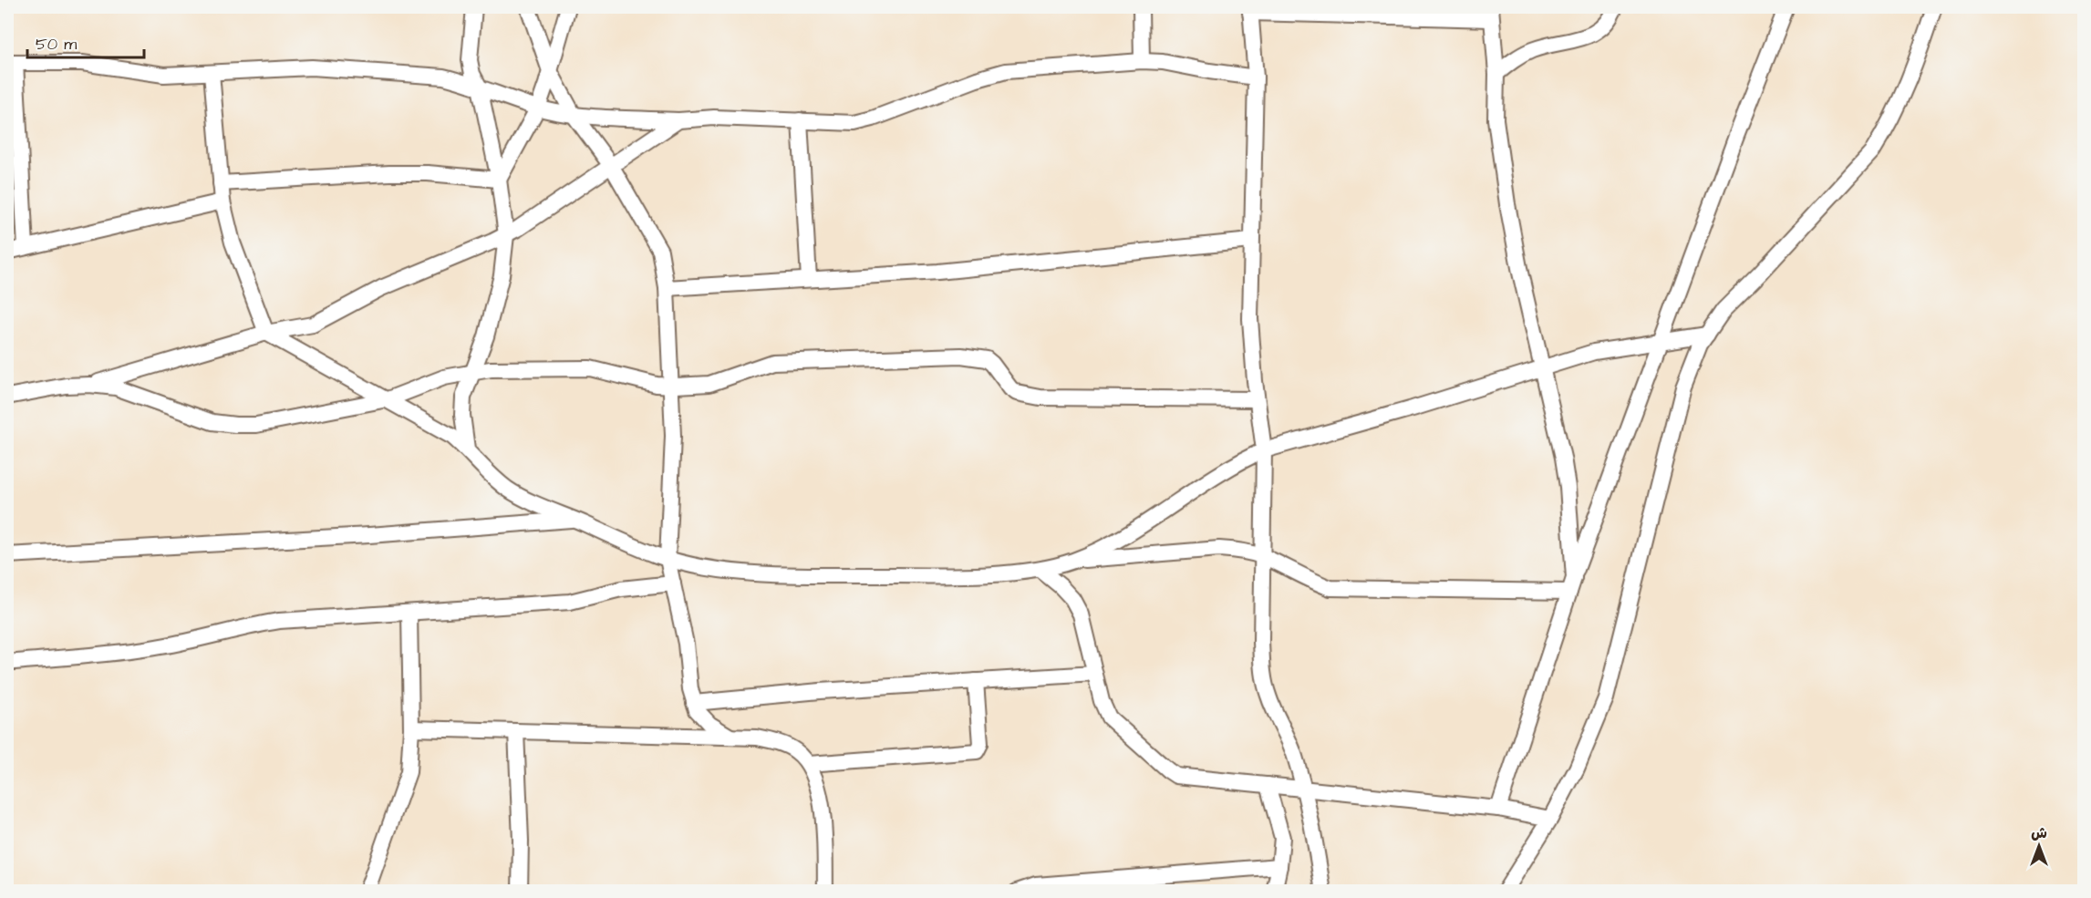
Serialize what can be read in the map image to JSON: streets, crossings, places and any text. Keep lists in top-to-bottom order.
{
  "scale_bar": "50 m",
  "north": "top"
}
